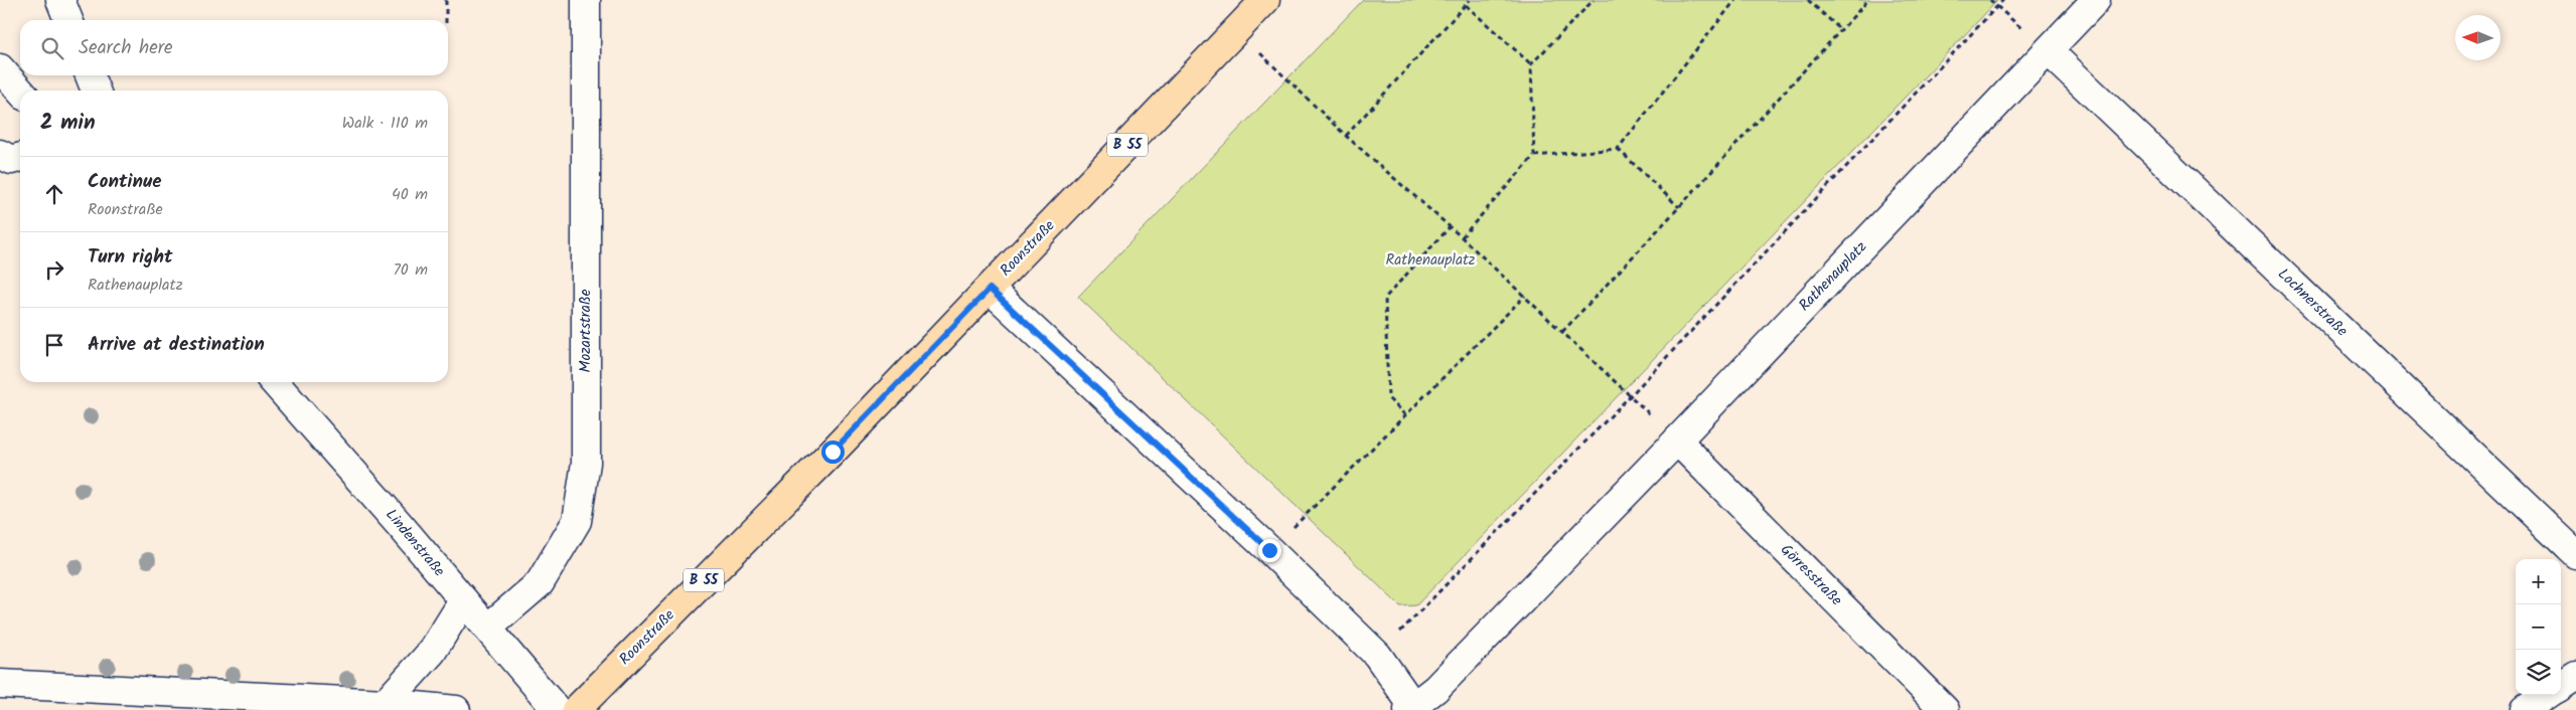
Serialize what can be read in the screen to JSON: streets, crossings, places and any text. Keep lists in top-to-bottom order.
{
  "streets": {
    "main road": ["B 55", "Roonstraße"],
    "street": [
      "Rathenauplatz",
      "Lochnerstraße",
      "Mozartstraße",
      "Lindenstraße",
      "Görresstraße"
    ]
  },
  "crossings": [
    ["Roonstraße", "Rathenauplatz"],
    ["Rathenauplatz", "Lochnerstraße"],
    ["Rathenauplatz", "Görresstraße"],
    ["Mozartstraße", "Lindenstraße"]
  ],
  "parks": ["Rathenauplatz"],
  "north": "left",
  "page": {
    "search": "Search here",
    "heading": ["2 min", "Walk · 110 m"],
    "list": [
      ["Continue", "Roonstraße", "40 m"],
      ["Turn right", "Rathenauplatz", "70 m"],
      "Arrive at destination"
    ],
    "map_buttons": ["+", "−"]
  }
}
